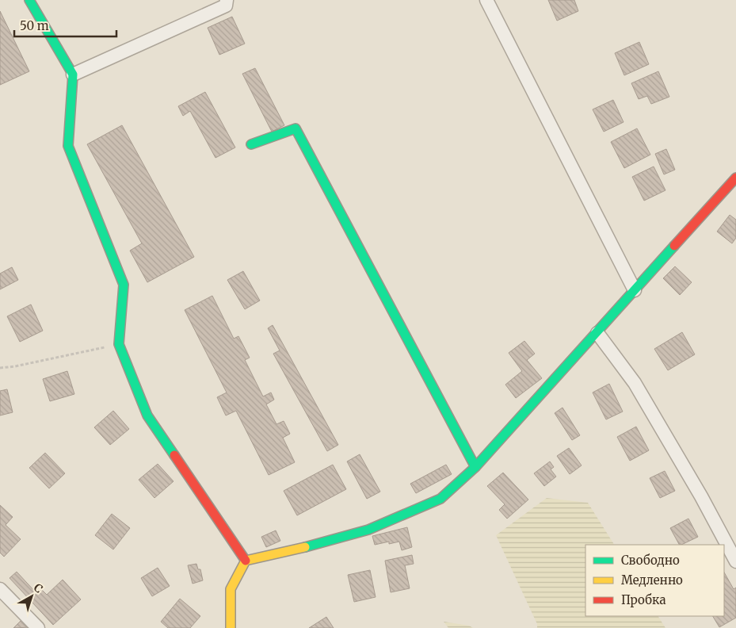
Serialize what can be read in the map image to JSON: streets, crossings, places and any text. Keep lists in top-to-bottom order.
{
  "legend": ["Свободно", "Медленно", "Пробка"],
  "scale_bar": "50 m",
  "north": "top right"
}
